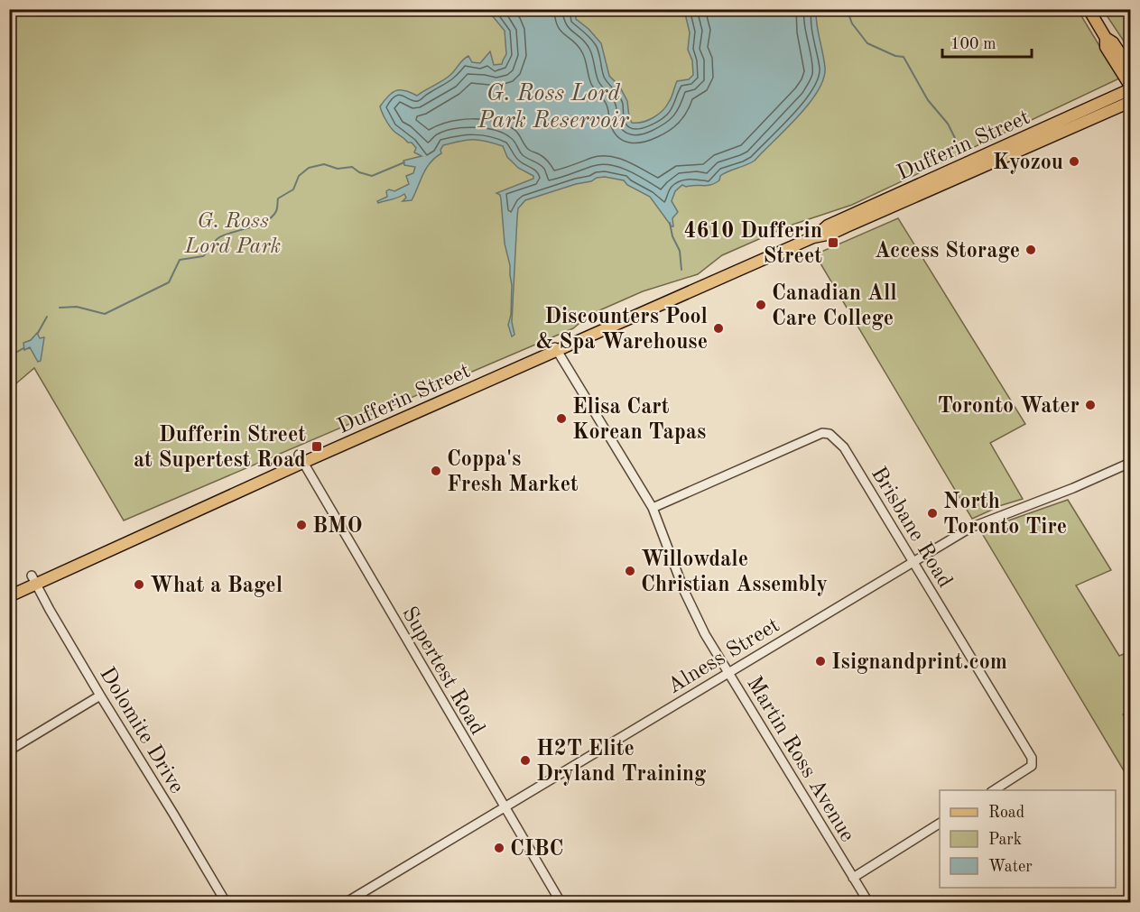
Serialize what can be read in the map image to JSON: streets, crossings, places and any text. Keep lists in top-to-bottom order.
{
  "streets": {
    "main road": ["Dufferin Street"],
    "street": [
      "Brisbane Road",
      "Alness Street",
      "Supertest Road",
      "Dolomite Drive",
      "Martin Ross Avenue"
    ]
  },
  "crossings": [
    ["Dufferin Street", "Supertest Road"],
    ["Dufferin Street", "Dolomite Drive"],
    ["Dufferin Street", "Martin Ross Avenue"],
    ["Brisbane Road", "Alness Street"],
    ["Brisbane Road", "Martin Ross Avenue"],
    ["Alness Street", "Supertest Road"],
    ["Alness Street", "Martin Ross Avenue"]
  ],
  "water": ["G. Ross Lord Park Reservoir"],
  "parks": ["G. Ross Lord Park"],
  "places": {
    "other": [
      "Kyozou",
      "Access Storage",
      "Canadian All Care College",
      "Discounters Pool & Spa Warehouse",
      "Toronto Water",
      "Elisa Cart Korean Tapas",
      "Coppa's Fresh Market",
      "North Toronto Tire",
      "BMO",
      "Willowdale Christian Assembly",
      "What a Bagel",
      "Isignandprint.com",
      "H2T Elite Dryland Training",
      "CIBC"
    ],
    "transit": ["4610 Dufferin Street", "Dufferin Street at Supertest Road"]
  },
  "legend": ["Road", "Park", "Water"],
  "scale_bar": "100 m"
}
